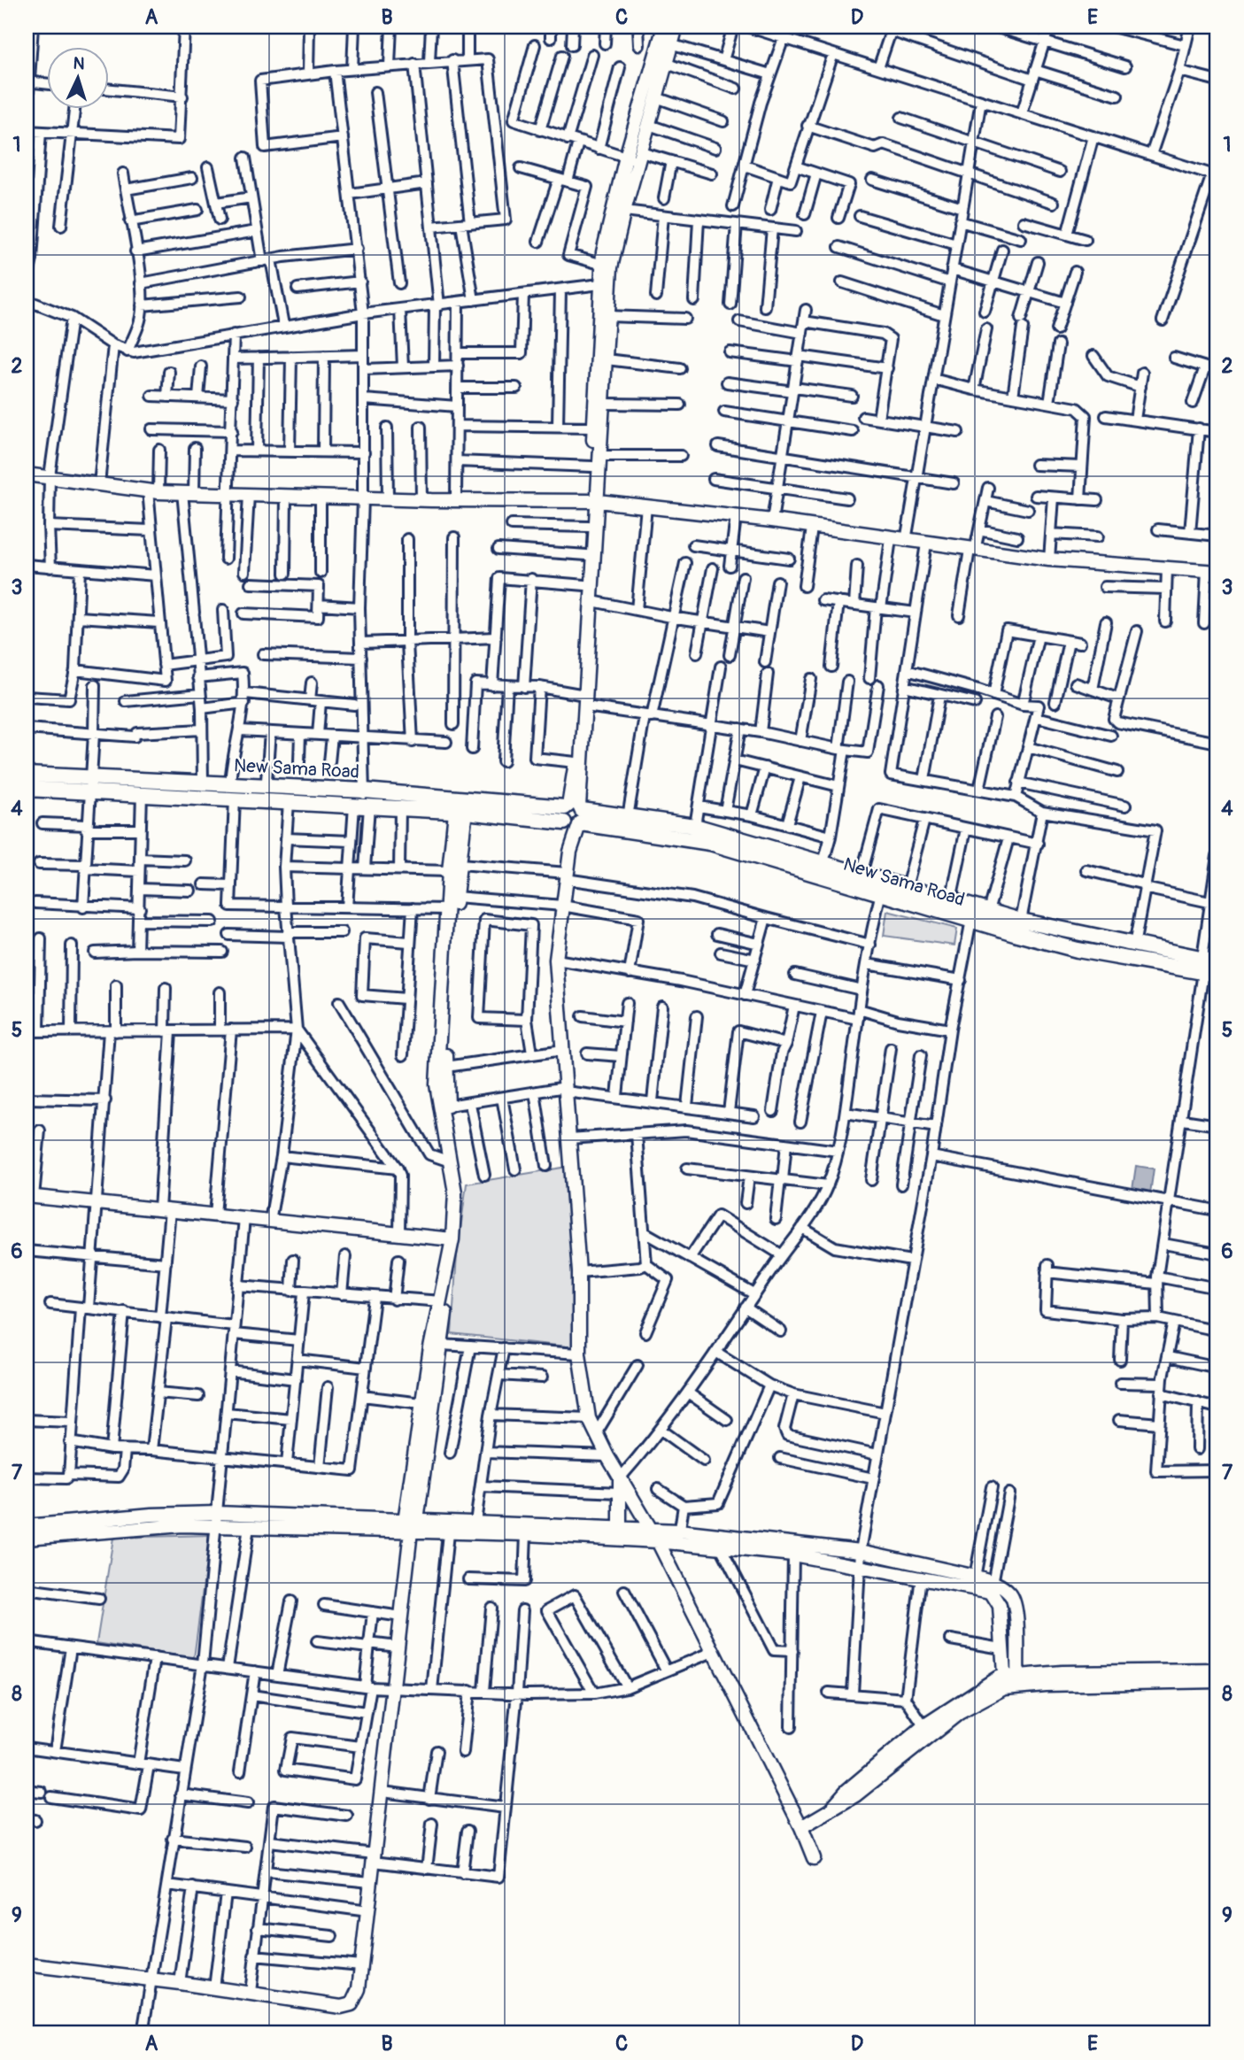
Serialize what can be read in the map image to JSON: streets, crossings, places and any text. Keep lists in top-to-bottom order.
{
  "streets": {
    "main road": ["New Sama Road"]
  },
  "north": "top",
  "grid": {
    "columns": [
      "A",
      "B",
      "C",
      "D",
      "E"
    ],
    "rows": [
      "1",
      "2",
      "3",
      "4",
      "5",
      "6",
      "7",
      "8",
      "9"
    ]
  }
}
